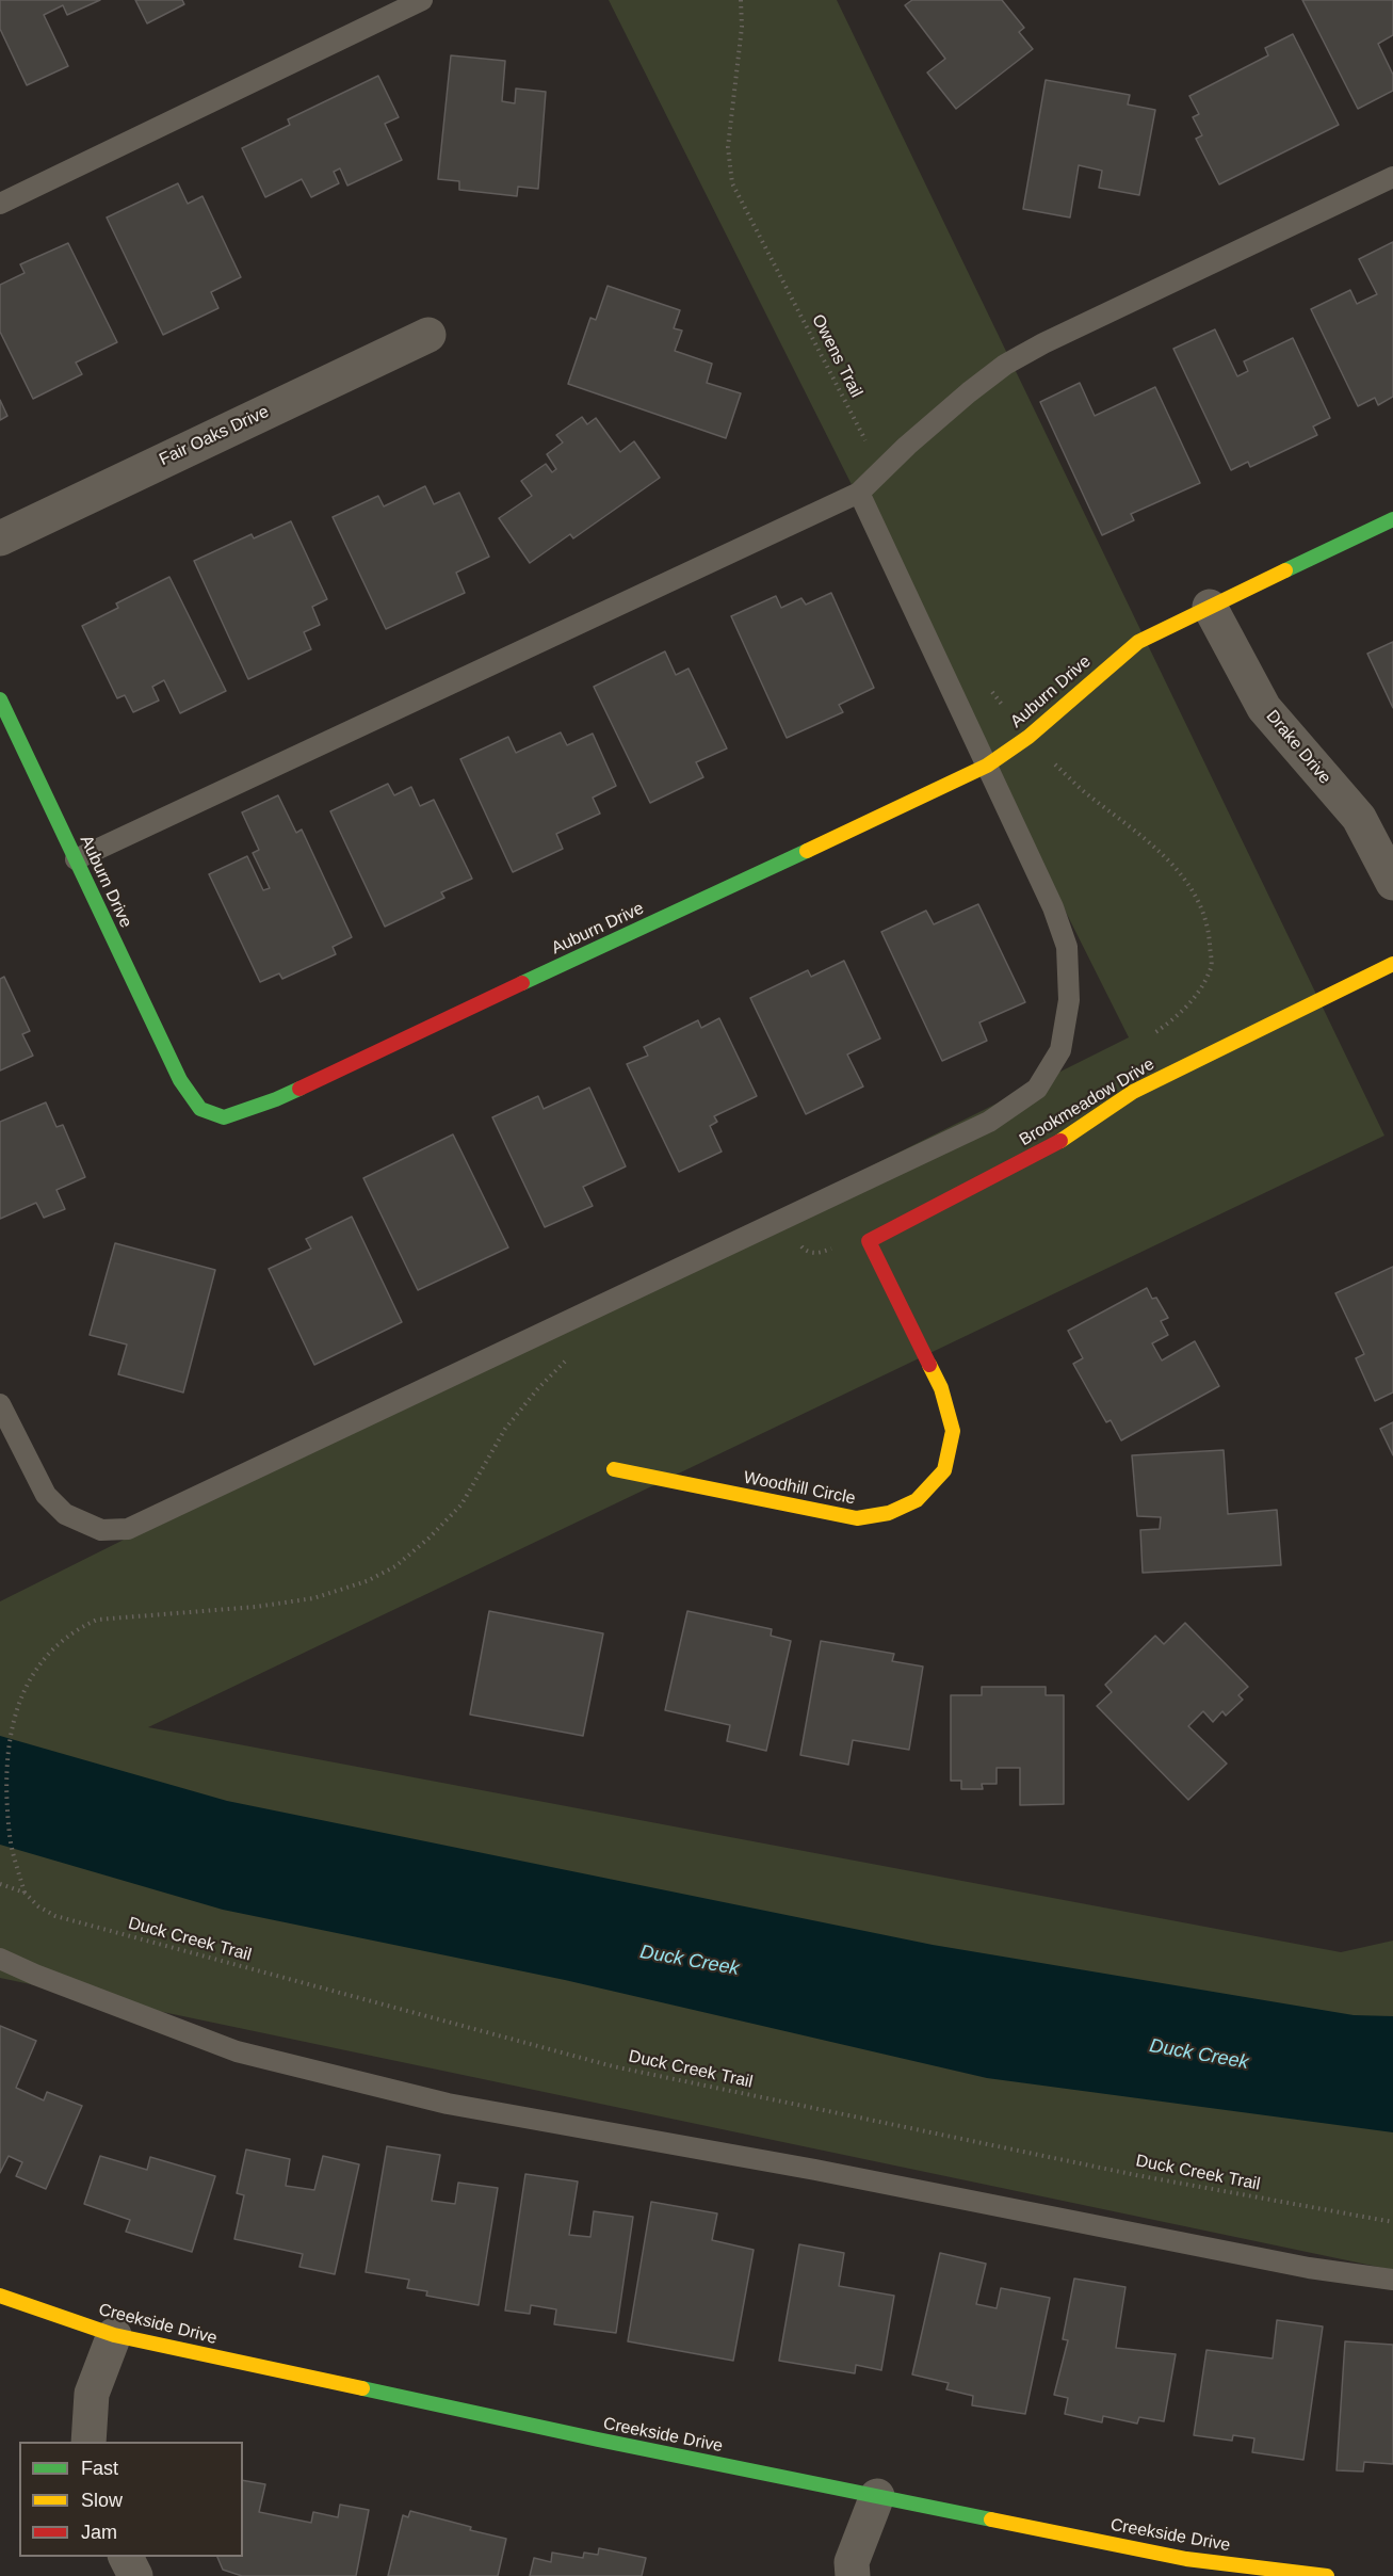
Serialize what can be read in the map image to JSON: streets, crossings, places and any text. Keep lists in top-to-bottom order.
{
  "streets": {
    "street": [
      "Fair Oaks Drive",
      "Auburn Drive",
      "Drake Drive",
      "Brookmeadow Drive",
      "Woodhill Circle",
      "Creekside Drive"
    ],
    "path": ["Owens Trail", "Duck Creek Trail"]
  },
  "crossings": [
    ["Auburn Drive", "Drake Drive"],
    ["Brookmeadow Drive", "Woodhill Circle"]
  ],
  "water": ["Duck Creek"],
  "legend": ["Fast", "Slow", "Jam"]
}
